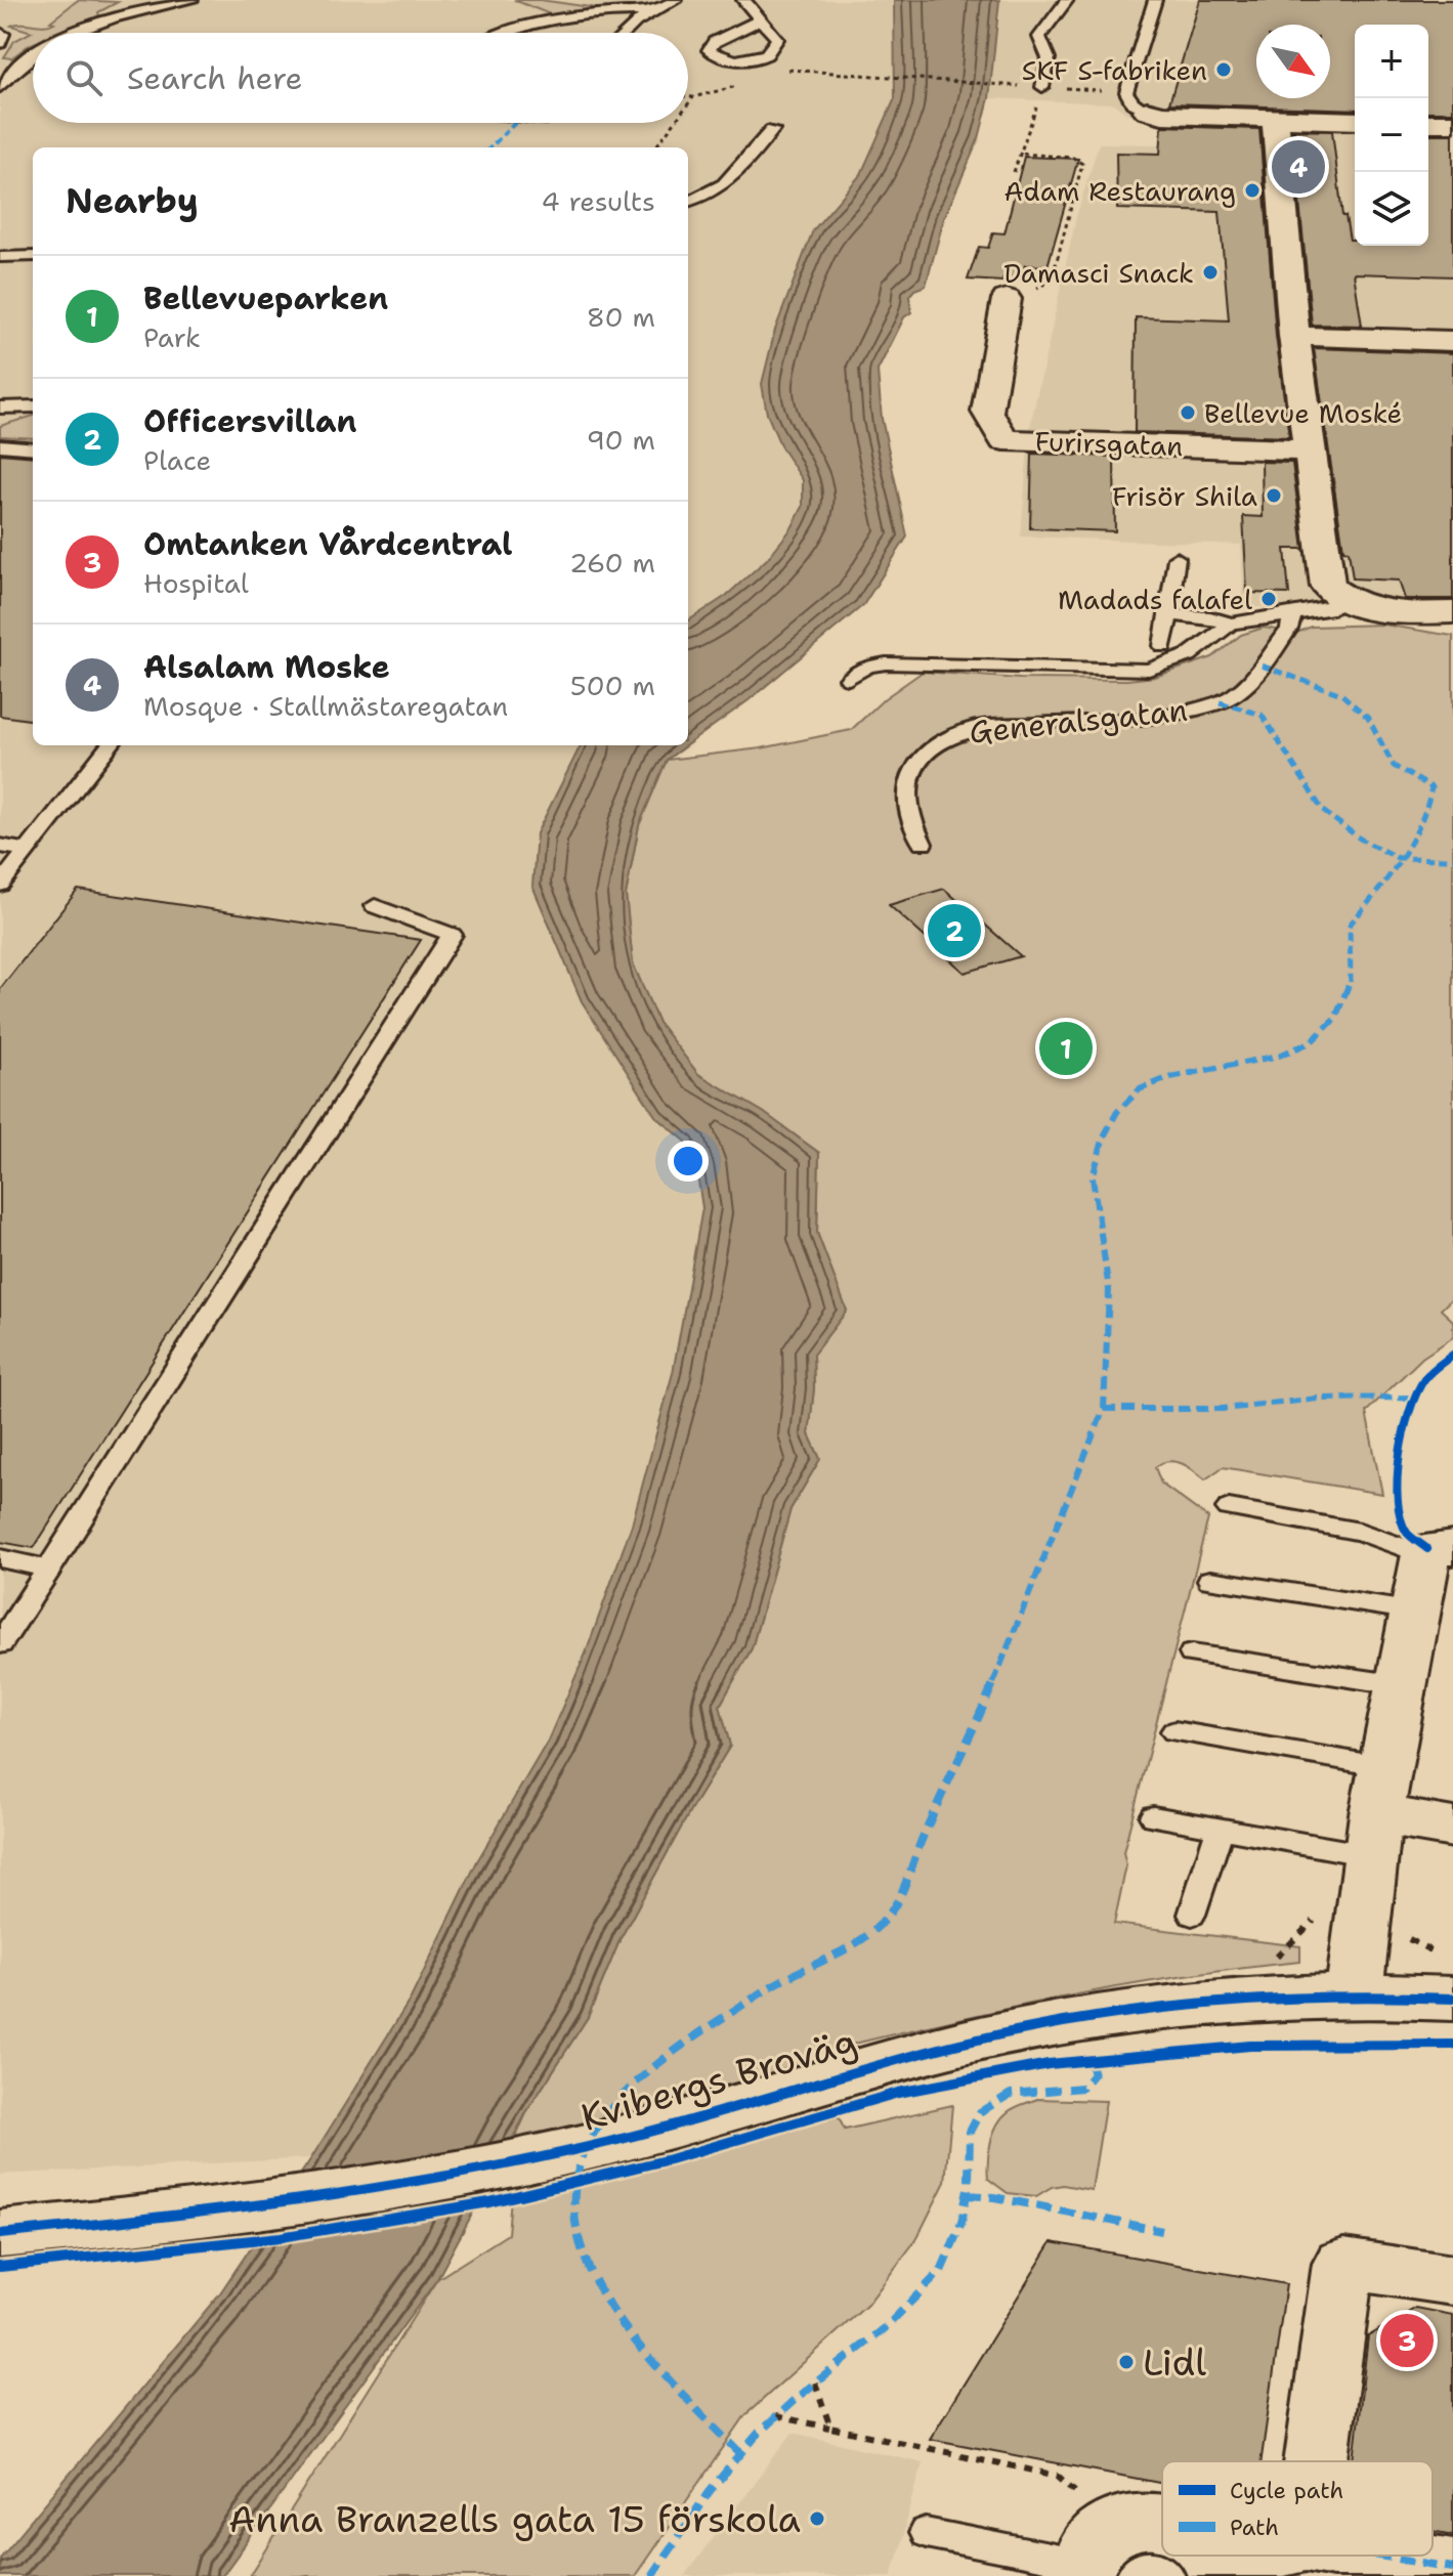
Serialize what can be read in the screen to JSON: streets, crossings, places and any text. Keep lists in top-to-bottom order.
{
  "streets": {
    "street": ["Furirsgatan", "Kvibergs Broväg"],
    "lane": ["Generalsgatan"]
  },
  "places": [
    "SKF S-fabriken",
    "Adam Restaurang",
    "Damasci Snack",
    "Bellevue Moské",
    "Frisör Shila",
    "Madads falafel",
    "Lidl",
    "Anna Branzells gata 15 förskola"
  ],
  "legend": ["Cycle path", "Path"],
  "north": "bottom right",
  "page": {
    "map_buttons": ["+", "−"],
    "search": "Search here",
    "pins": [
      "4",
      "2",
      "1",
      "3"
    ],
    "heading": ["Nearby", "4 results"],
    "list": [
      {
        "mark": "1",
        "name": "Bellevueparken",
        "note": "Park",
        "value": "80 m"
      },
      {
        "mark": "2",
        "name": "Officersvillan",
        "note": "Place",
        "value": "90 m"
      },
      {
        "mark": "3",
        "name": "Omtanken Vårdcentral",
        "note": "Hospital",
        "value": "260 m"
      },
      {
        "mark": "4",
        "name": "Alsalam Moske",
        "note": "Mosque · Stallmästaregatan",
        "value": "500 m"
      }
    ]
  }
}
